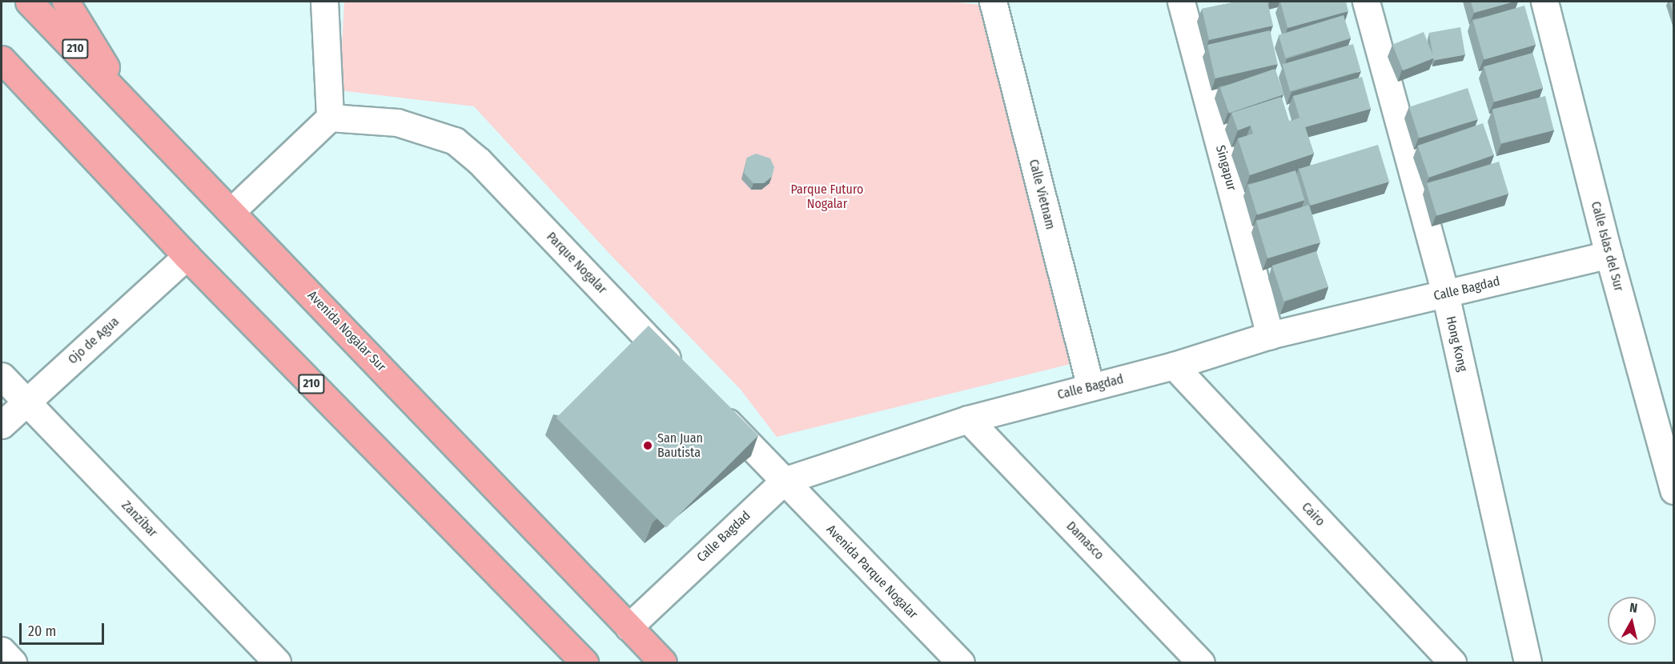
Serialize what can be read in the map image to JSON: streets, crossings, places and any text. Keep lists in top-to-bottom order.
{
  "streets": {
    "highway": ["210", "Avenida Nogalar Sur"],
    "street": [
      "Singapur",
      "Calle Vietnam",
      "Calle Islas del Sur",
      "Parque Nogalar",
      "Calle Bagdad",
      "Ojo de Agua",
      "Hong Kong",
      "Cairo",
      "Zanzíbar",
      "Damasco",
      "Avenida Parque Nogalar"
    ]
  },
  "crossings": [
    ["210", "Ojo de Agua"],
    ["Singapur", "Calle Bagdad"],
    ["Calle Vietnam", "Calle Bagdad"],
    ["Calle Islas del Sur", "Calle Bagdad"],
    ["Calle Bagdad", "Avenida Nogalar Sur"],
    ["Calle Bagdad", "Hong Kong"],
    ["Calle Bagdad", "Cairo"],
    ["Calle Bagdad", "Damasco"],
    ["Calle Bagdad", "Avenida Parque Nogalar"],
    ["Ojo de Agua", "Zanzíbar"]
  ],
  "parks": ["Parque Futuro Nogalar"],
  "places": ["San Juan Bautista"],
  "scale_bar": "20 m",
  "north": "top"
}
